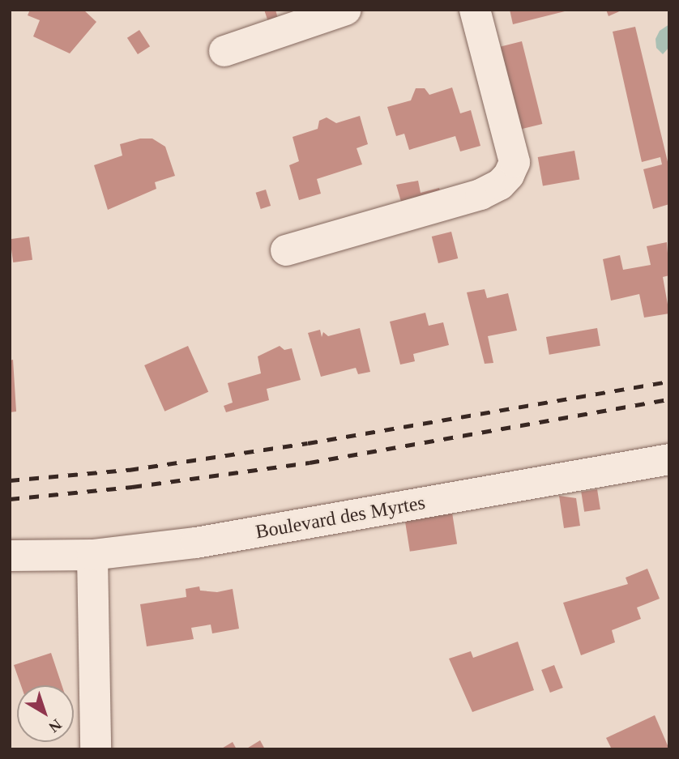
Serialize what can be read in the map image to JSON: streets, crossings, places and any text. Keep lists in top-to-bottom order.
{
  "streets": {
    "street": ["Boulevard des Myrtes"]
  },
  "north": "bottom right"
}
